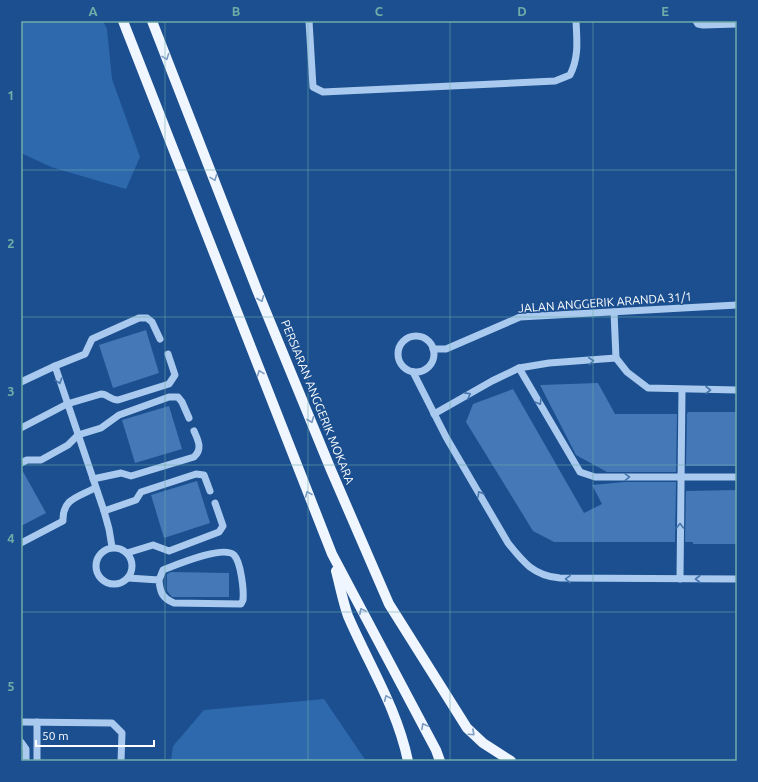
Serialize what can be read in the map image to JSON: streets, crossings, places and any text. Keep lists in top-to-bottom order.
{
  "streets": {
    "main road": ["PERSIARAN ANGGERIK MOKARA"],
    "street": ["JALAN ANGGERIK ARANDA 31/1"]
  },
  "scale_bar": "50 m",
  "grid": {
    "columns": [
      "A",
      "B",
      "C",
      "D",
      "E"
    ],
    "rows": [
      "1",
      "2",
      "3",
      "4",
      "5"
    ]
  }
}
